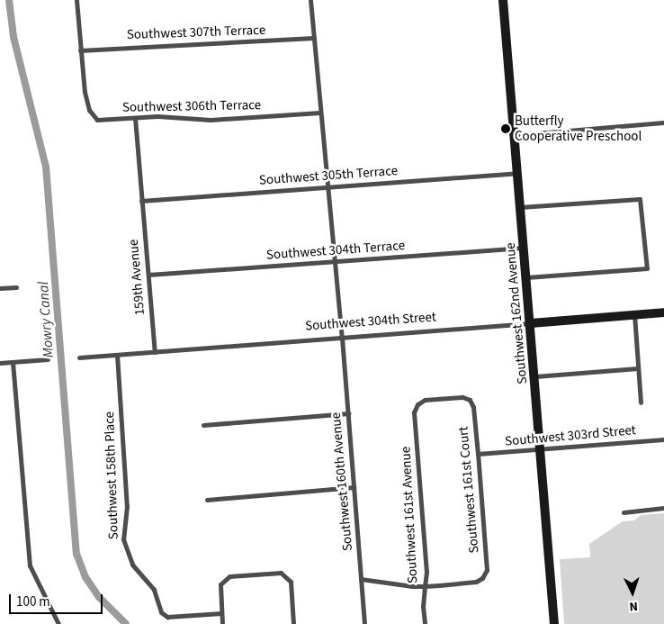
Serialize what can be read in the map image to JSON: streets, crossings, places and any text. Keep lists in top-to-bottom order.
{
  "streets": {
    "street": [
      "Southwest 307th Terrace",
      "Southwest 306th Terrace",
      "Southwest 305th Terrace",
      "Southwest 304th Terrace",
      "159th Avenue",
      "Southwest 162nd Avenue",
      "Southwest 304th Street",
      "Southwest 303rd Street",
      "Southwest 158th Place",
      "Southwest 160th Avenue",
      "Southwest 161st Court",
      "Southwest 161st Avenue"
    ]
  },
  "crossings": [
    ["Southwest 307th Terrace", "Southwest 306th Terrace"],
    ["Southwest 306th Terrace", "159th Avenue"],
    ["Southwest 305th Terrace", "159th Avenue"],
    ["Southwest 305th Terrace", "Southwest 162nd Avenue"],
    ["Southwest 305th Terrace", "Southwest 160th Avenue"],
    ["Southwest 304th Terrace", "159th Avenue"],
    ["Southwest 304th Terrace", "Southwest 162nd Avenue"],
    ["Southwest 304th Terrace", "Southwest 160th Avenue"],
    ["159th Avenue", "Southwest 304th Street"],
    ["Southwest 162nd Avenue", "Southwest 304th Street"],
    ["Southwest 162nd Avenue", "Southwest 303rd Street"],
    ["Southwest 304th Street", "Southwest 158th Place"],
    ["Southwest 304th Street", "Southwest 160th Avenue"],
    ["Southwest 303rd Street", "Southwest 161st Court"],
    ["Southwest 161st Court", "Southwest 161st Avenue"]
  ],
  "water": ["Mowry Canal"],
  "places": ["Butterfly Cooperative Preschool"],
  "scale_bar": "100 m",
  "north": "bottom"
}
